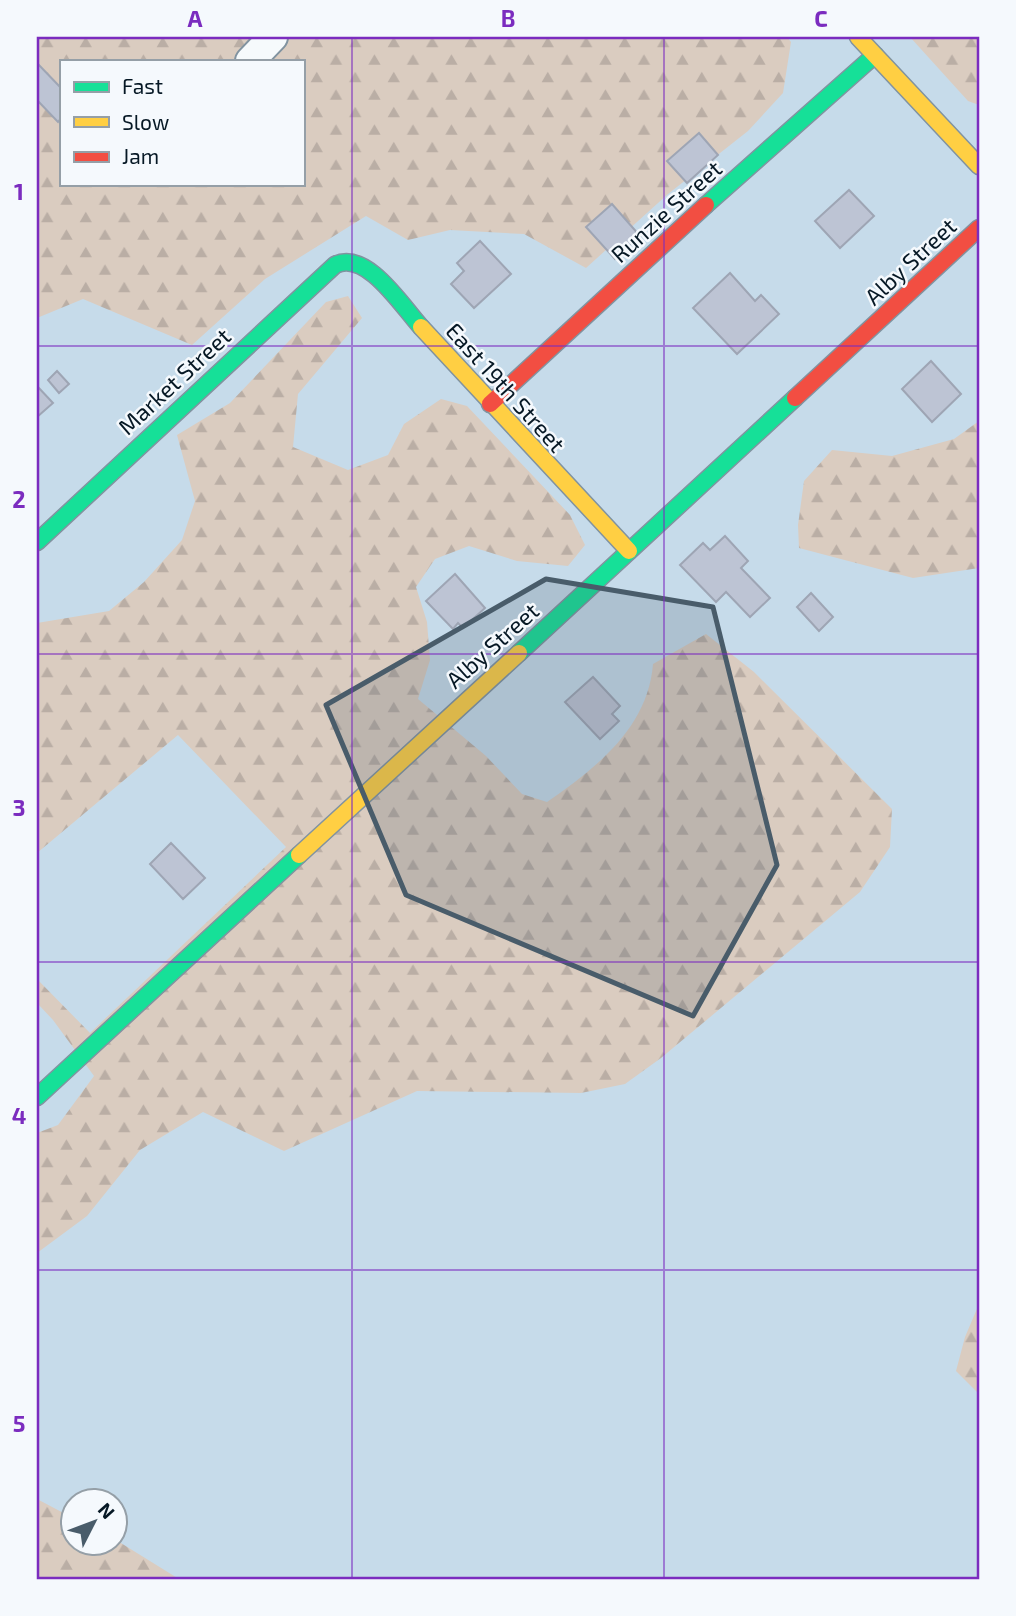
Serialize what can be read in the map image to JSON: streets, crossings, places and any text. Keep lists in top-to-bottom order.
{
  "streets": {
    "street": [
      "Runzie Street",
      "Alby Street",
      "Market Street",
      "East 19th Street"
    ]
  },
  "crossings": [
    ["Runzie Street", "East 19th Street"],
    ["Alby Street", "East 19th Street"],
    ["Market Street", "East 19th Street"]
  ],
  "legend": ["Fast", "Slow", "Jam"],
  "north": "top right",
  "grid": {
    "columns": ["A", "B", "C"],
    "rows": [
      "1",
      "2",
      "3",
      "4",
      "5"
    ]
  }
}
